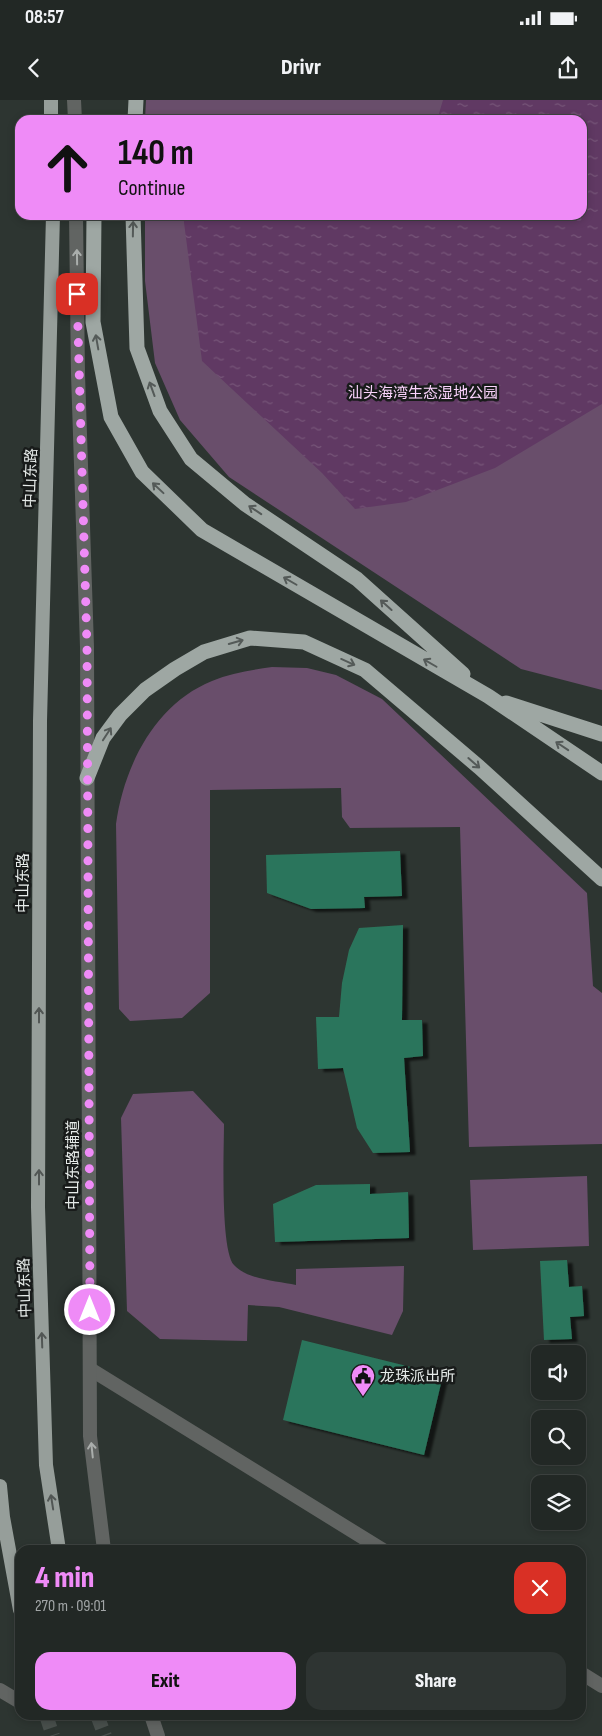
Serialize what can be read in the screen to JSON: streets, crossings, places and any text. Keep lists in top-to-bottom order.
{
  "streets": {
    "highway": ["中山东路"],
    "street": ["中山东路辅道"]
  },
  "one_way": ["中山东路", "中山东路辅道"],
  "parks": ["汕头海湾生态湿地公园"],
  "places": {
    "public building": ["龙珠派出所"]
  },
  "page": {
    "status": "08:57",
    "header": "Drivr",
    "turn": ["140 m", "Continue"],
    "heading": ["4 min", "270 m · 09:01"],
    "buttons": ["Exit", "Share"]
  }
}
